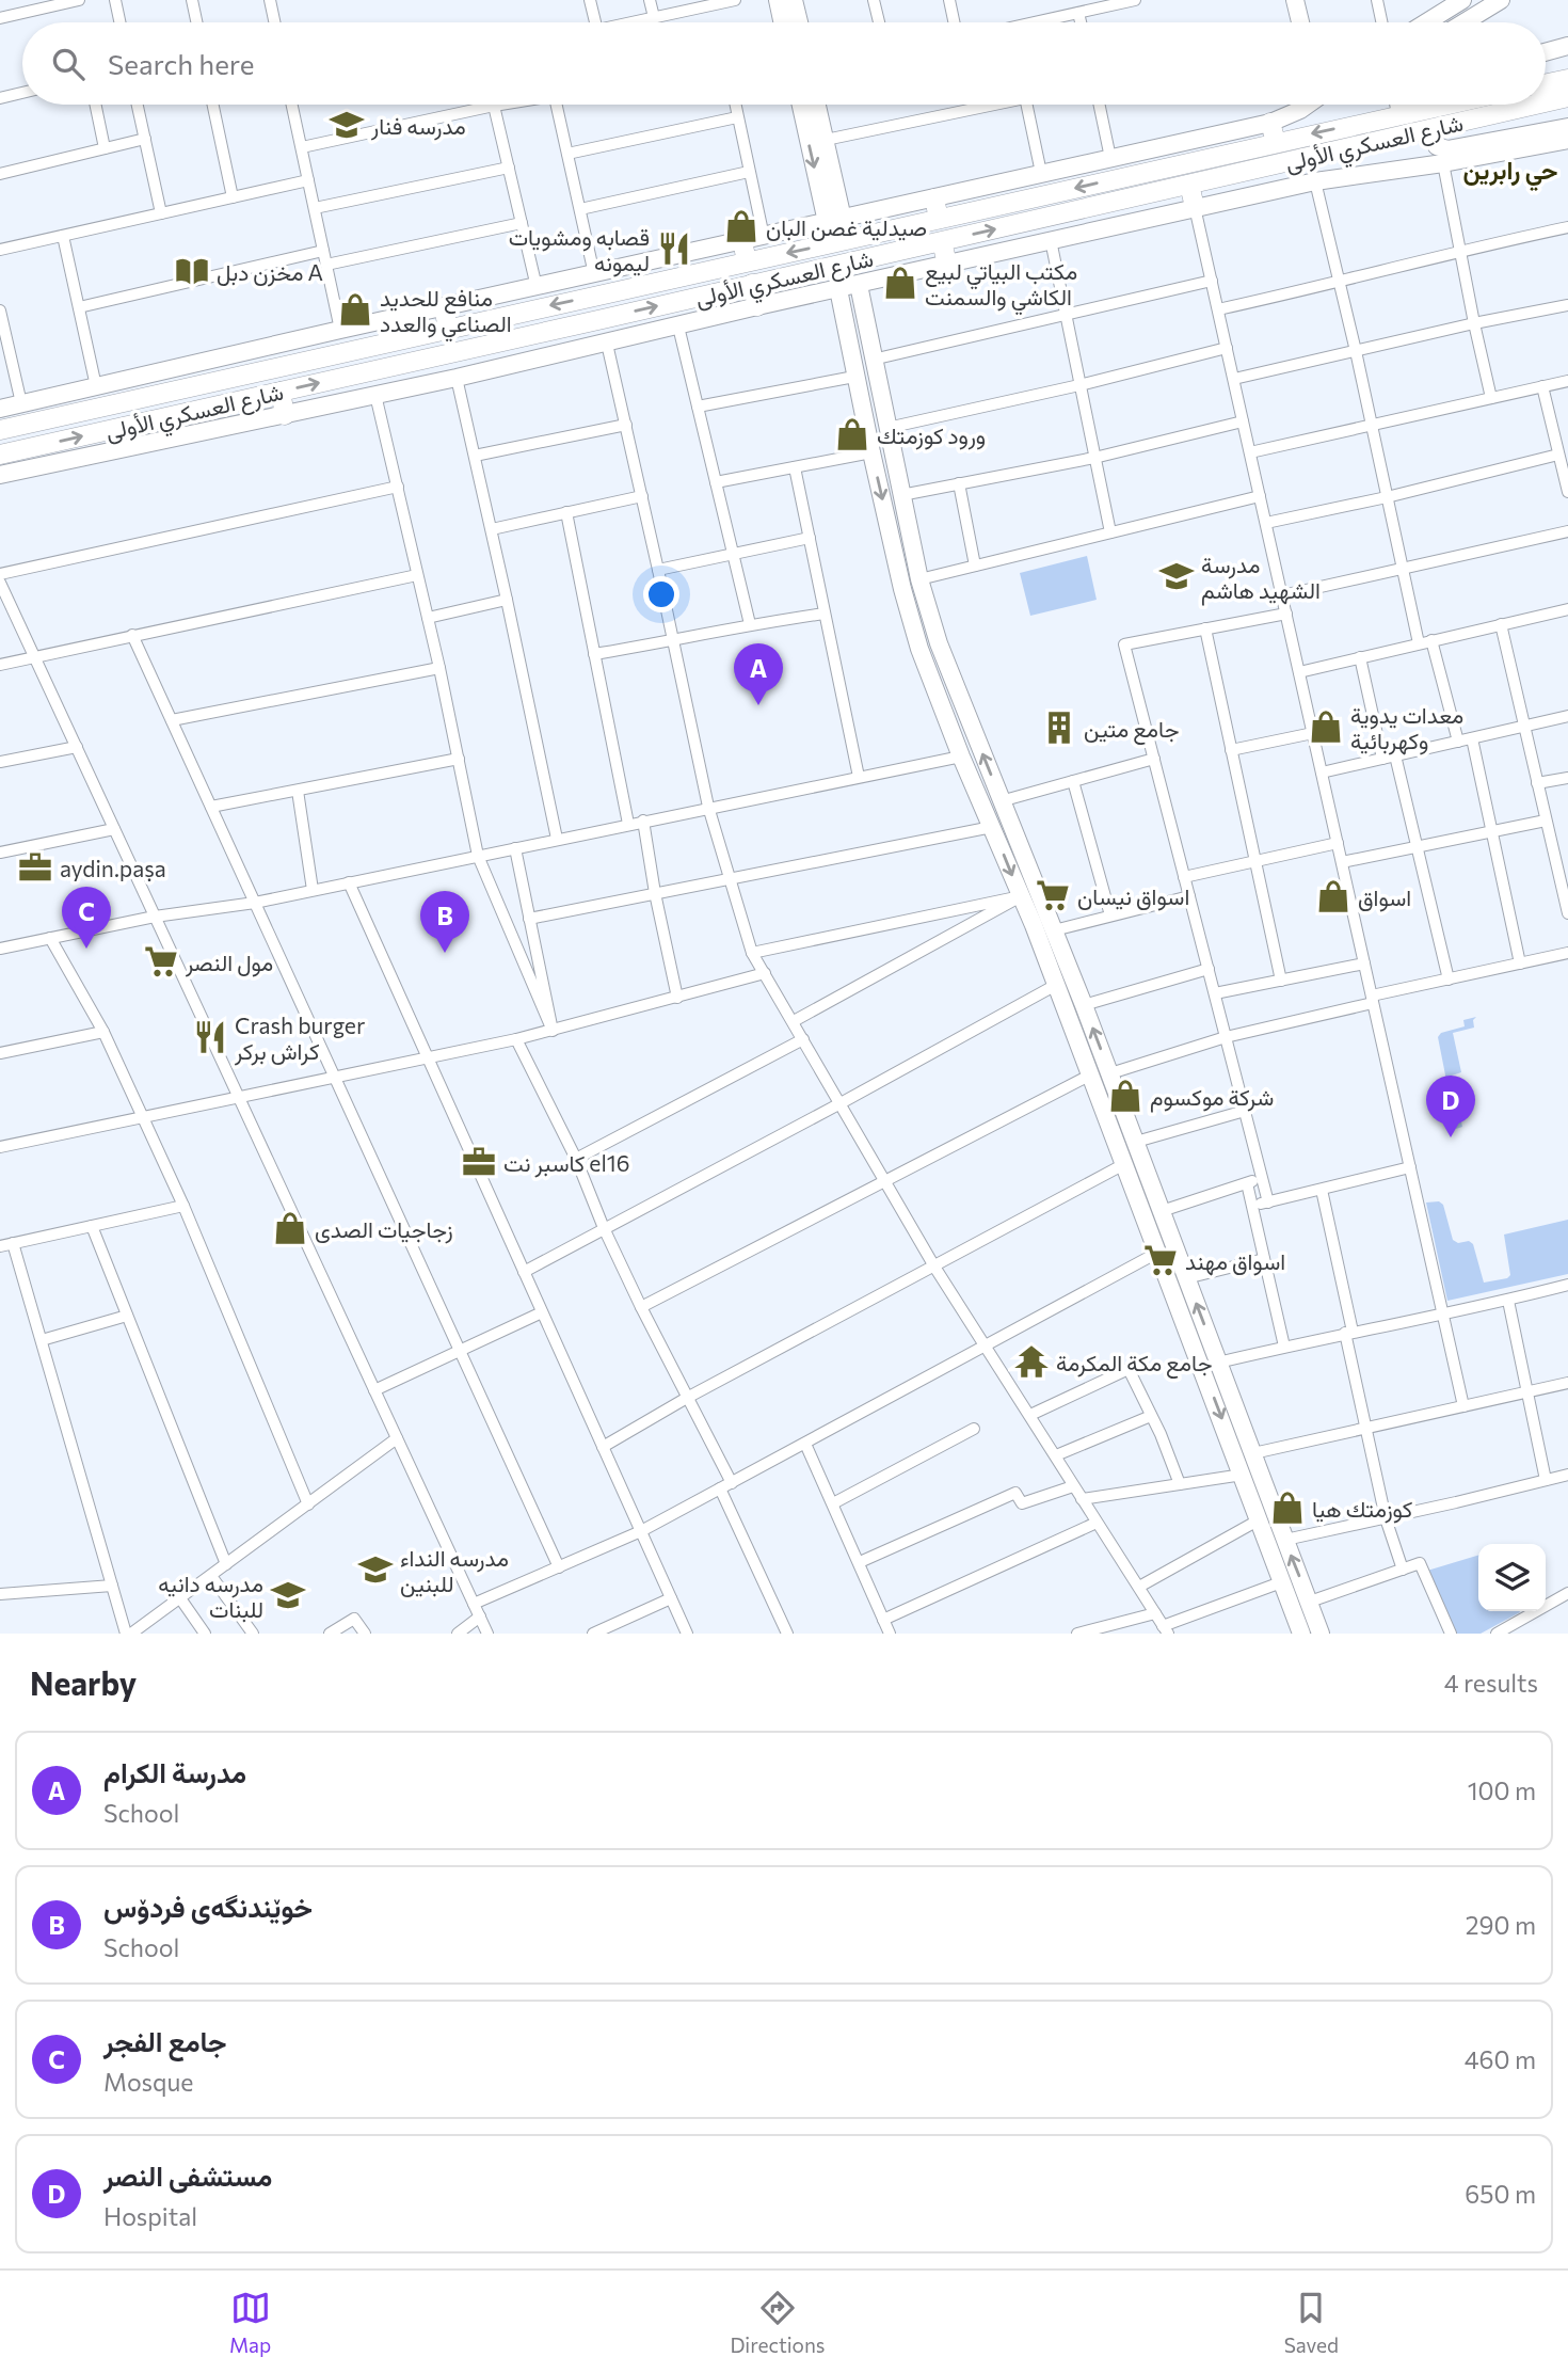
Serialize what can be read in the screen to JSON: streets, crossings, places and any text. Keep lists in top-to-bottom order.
{
  "streets": {
    "main road": ["شارع العسكري الأولى"]
  },
  "districts": ["حي رابرين"],
  "places": {
    "school or university": [
      "مدرسه فنار",
      "مدرسة الشهيد هاشم",
      "مدرسه النداء للبنين",
      "مدرسه دانيه للبنات"
    ],
    "shop": [
      "صيدلية غصن البان",
      "مكتب البياتي لبيع الكاشي والسمنت",
      "منافع للحديد الصناعي والعدد",
      "ورود كوزمتك",
      "معدات يدوية وكهربائية",
      "اسواق",
      "شركة موكسوم",
      "زجاجيات الصدى",
      "كوزمتك هيا"
    ],
    "restaurant": ["قصابه ومشويات ليمونه", "Crash burger كراش بركر"],
    "library": ["مخزن دبل A"],
    "building": ["جامع متين"],
    "office": ["aydin.paṣa", "كاسبر نت el16"],
    "supermarket": ["اسواق نيسان", "مول النصر", "اسواق مهند"],
    "temple": ["جامع مكة المكرمة"]
  },
  "page": {
    "search": "Search here",
    "pins": [
      "A",
      "C",
      "B",
      "D"
    ],
    "heading": ["Nearby", "4 results"],
    "list": [
      {
        "mark": "A",
        "name": "مدرسة الكرام",
        "note": "School",
        "value": "100 m"
      },
      {
        "mark": "B",
        "name": "خوێندنگەی فردۆس",
        "note": "School",
        "value": "290 m"
      },
      {
        "mark": "C",
        "name": "جامع الفجر",
        "note": "Mosque",
        "value": "460 m"
      },
      {
        "mark": "D",
        "name": "مستشفى النصر",
        "note": "Hospital",
        "value": "650 m"
      }
    ],
    "nav": ["Map", "Directions", "Saved"]
  }
}
